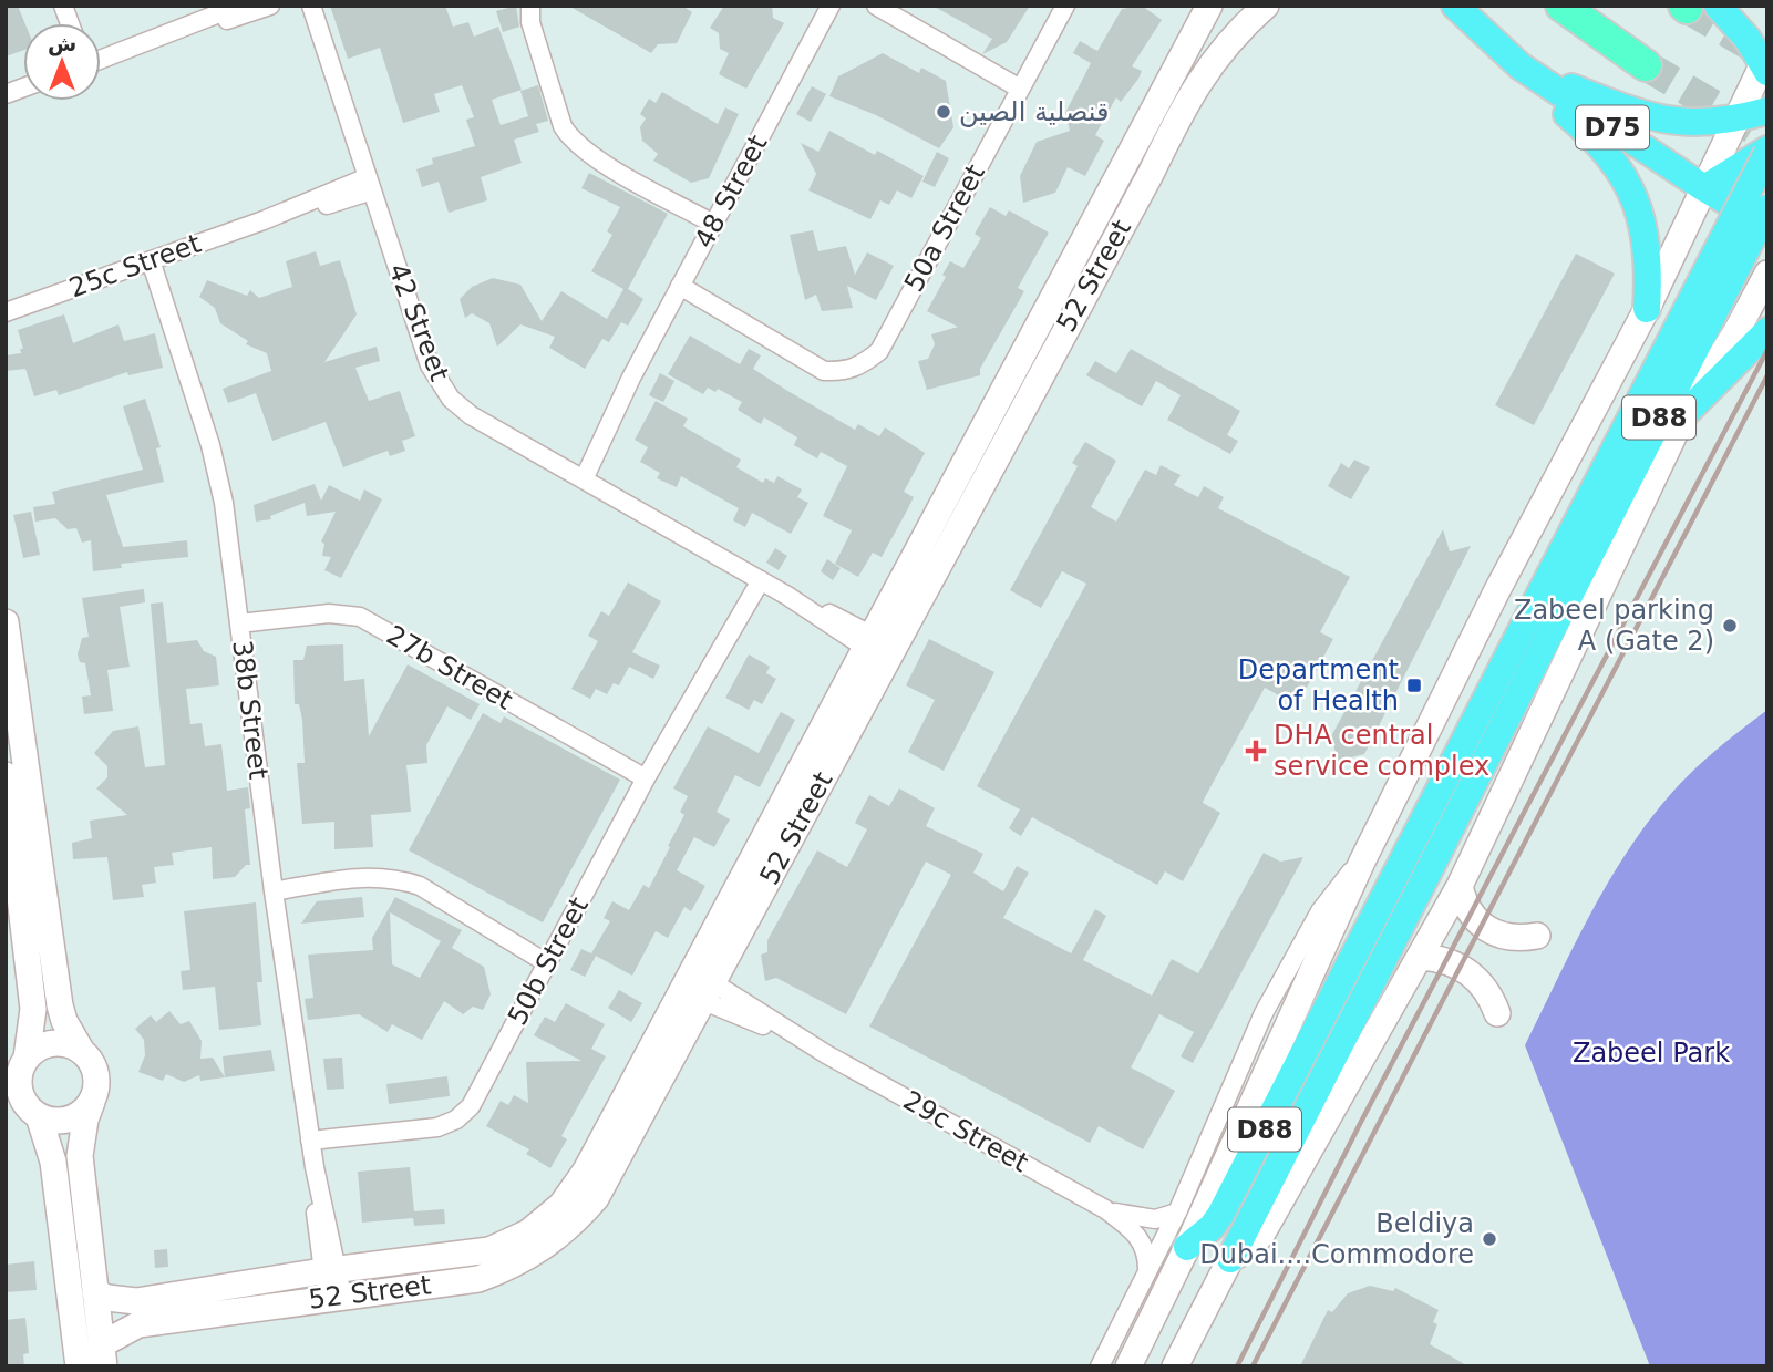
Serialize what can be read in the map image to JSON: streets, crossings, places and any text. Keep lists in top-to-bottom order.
{
  "streets": {
    "main road": ["D75", "D88"],
    "street": [
      "48 Street",
      "50a Street",
      "25c Street",
      "52 Street",
      "42 Street",
      "27b Street",
      "38b Street",
      "50b Street",
      "29c Street"
    ]
  },
  "crossings": [
    ["48 Street", "50a Street"],
    ["48 Street", "42 Street"],
    ["25c Street", "42 Street"],
    ["25c Street", "38b Street"],
    ["52 Street", "42 Street"],
    ["52 Street", "38b Street"],
    ["52 Street", "29c Street"],
    ["42 Street", "50b Street"],
    ["27b Street", "38b Street"],
    ["27b Street", "50b Street"],
    ["38b Street", "50b Street"]
  ],
  "parks": ["Zabeel Park"],
  "places": {
    "other": ["قنصلية الصين", "Zabeel parking A (Gate 2)", "Beldiya Dubai....Commodore"],
    "transit": ["Department of Health"],
    "health": ["DHA central service complex"]
  },
  "north": "top"
}
